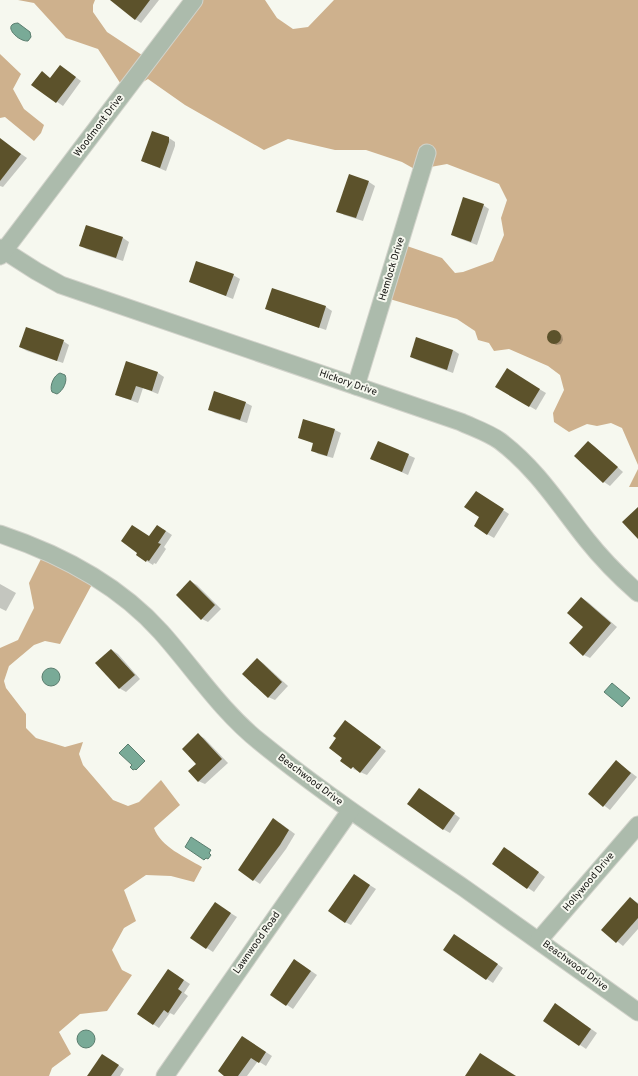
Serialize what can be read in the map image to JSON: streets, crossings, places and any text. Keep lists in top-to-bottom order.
{
  "streets": {
    "street": [
      "Woodmont Drive",
      "Hemlock Drive",
      "Hickory Drive",
      "Beachwood Drive",
      "Hollywood Drive",
      "Lawnwood Road"
    ]
  },
  "crossings": [
    ["Woodmont Drive", "Hickory Drive"],
    ["Hemlock Drive", "Hickory Drive"],
    ["Beachwood Drive", "Hollywood Drive"],
    ["Beachwood Drive", "Lawnwood Road"]
  ]
}
